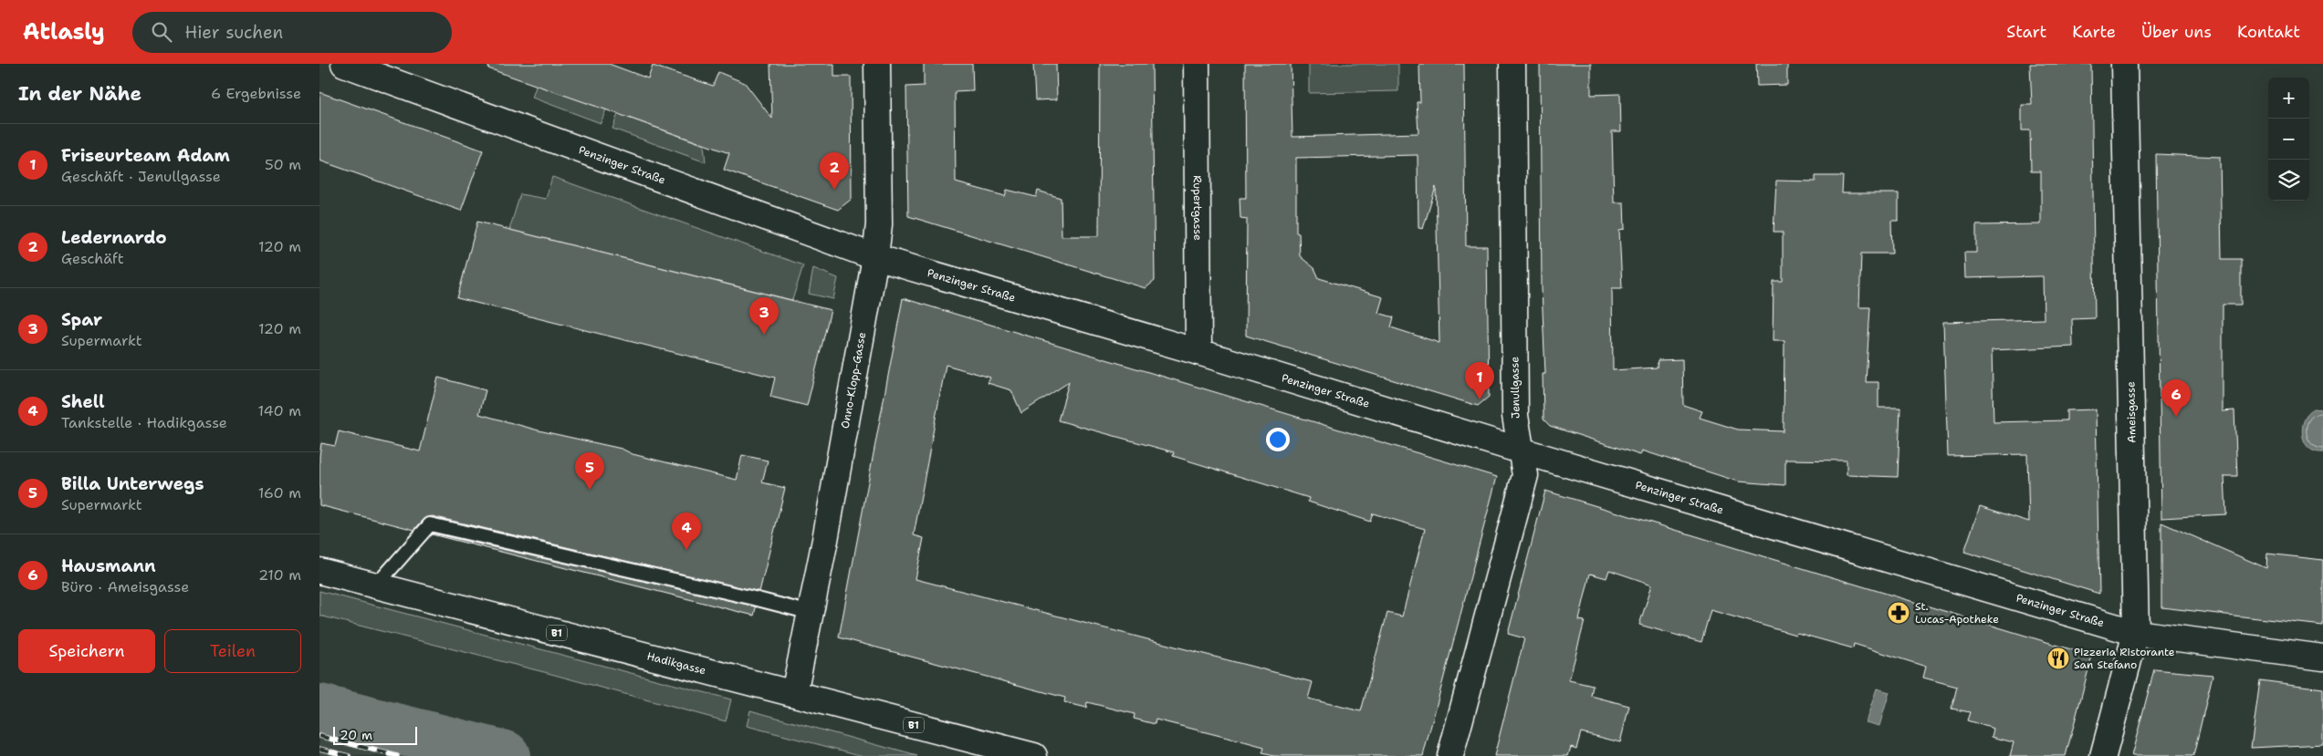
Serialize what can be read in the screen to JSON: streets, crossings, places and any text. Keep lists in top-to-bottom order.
{
  "streets": {
    "street": [
      "Penzinger Straße",
      "Rupertgasse",
      "Onno-Klopp-Gasse",
      "Jenullgasse",
      "Ameisgasse",
      "B1",
      "Hadikgasse"
    ]
  },
  "crossings": [
    ["Penzinger Straße", "Rupertgasse"],
    ["Penzinger Straße", "Onno-Klopp-Gasse"],
    ["Penzinger Straße", "Jenullgasse"],
    ["Penzinger Straße", "Ameisgasse"],
    ["Onno-Klopp-Gasse", "Hadikgasse"]
  ],
  "places": {
    "pharmacy": ["St. Lucas-Apotheke"],
    "restaurant": ["Pizzeria Ristorante San Stefano"]
  },
  "scale_bar": "20 m",
  "page": {
    "header": "Atlasly",
    "search": "Hier suchen",
    "nav": [
      "Start",
      "Karte",
      "Über uns",
      "Kontakt"
    ],
    "heading": ["In der Nähe", "6 Ergebnisse"],
    "map_buttons": ["+", "−"],
    "list": [
      {
        "mark": "1",
        "name": "Friseurteam Adam",
        "note": "Geschäft · Jenullgasse",
        "value": "50 m"
      },
      {
        "mark": "2",
        "name": "Ledernardo",
        "note": "Geschäft",
        "value": "120 m"
      },
      {
        "mark": "3",
        "name": "Spar",
        "note": "Supermarkt",
        "value": "120 m"
      },
      {
        "mark": "4",
        "name": "Shell",
        "note": "Tankstelle · Hadikgasse",
        "value": "140 m"
      },
      {
        "mark": "5",
        "name": "Billa Unterwegs",
        "note": "Supermarkt",
        "value": "160 m"
      },
      {
        "mark": "6",
        "name": "Hausmann",
        "note": "Büro · Ameisgasse",
        "value": "210 m"
      }
    ],
    "pins": [
      "2",
      "3",
      "1",
      "6",
      "5",
      "4"
    ],
    "buttons": ["Speichern", "Teilen"],
    "scale": "20 m"
  }
}
